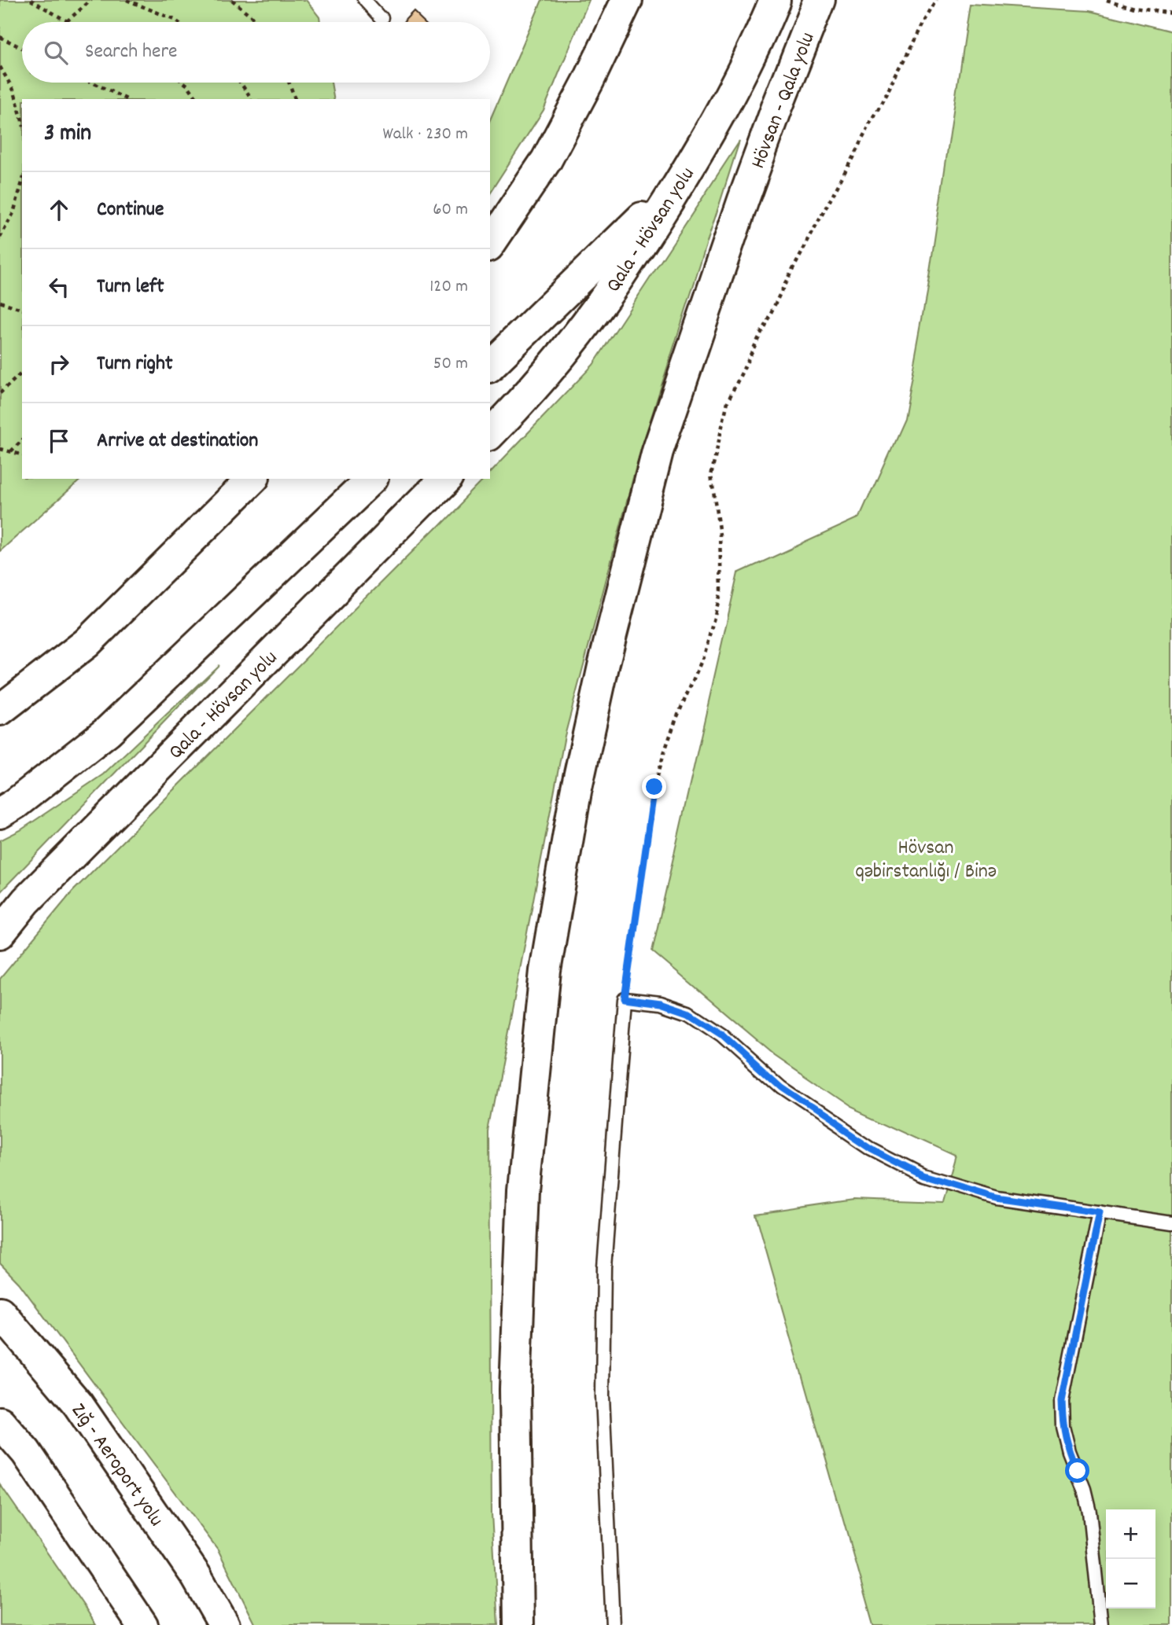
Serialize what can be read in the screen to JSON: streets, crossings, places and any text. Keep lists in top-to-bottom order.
{
  "streets": {
    "main road": ["Hövsan - Qala yolu", "Qala - Hövsan yolu", "Zığ - Aeroport yolu"]
  },
  "parks": ["Hövsan qəbirstanlığı / Binə"],
  "page": {
    "search": "Search here",
    "heading": ["3 min", "Walk · 230 m"],
    "list": [
      ["Continue", "60 m"],
      ["Turn left", "120 m"],
      ["Turn right", "50 m"],
      "Arrive at destination"
    ],
    "map_buttons": ["+", "−"]
  }
}
